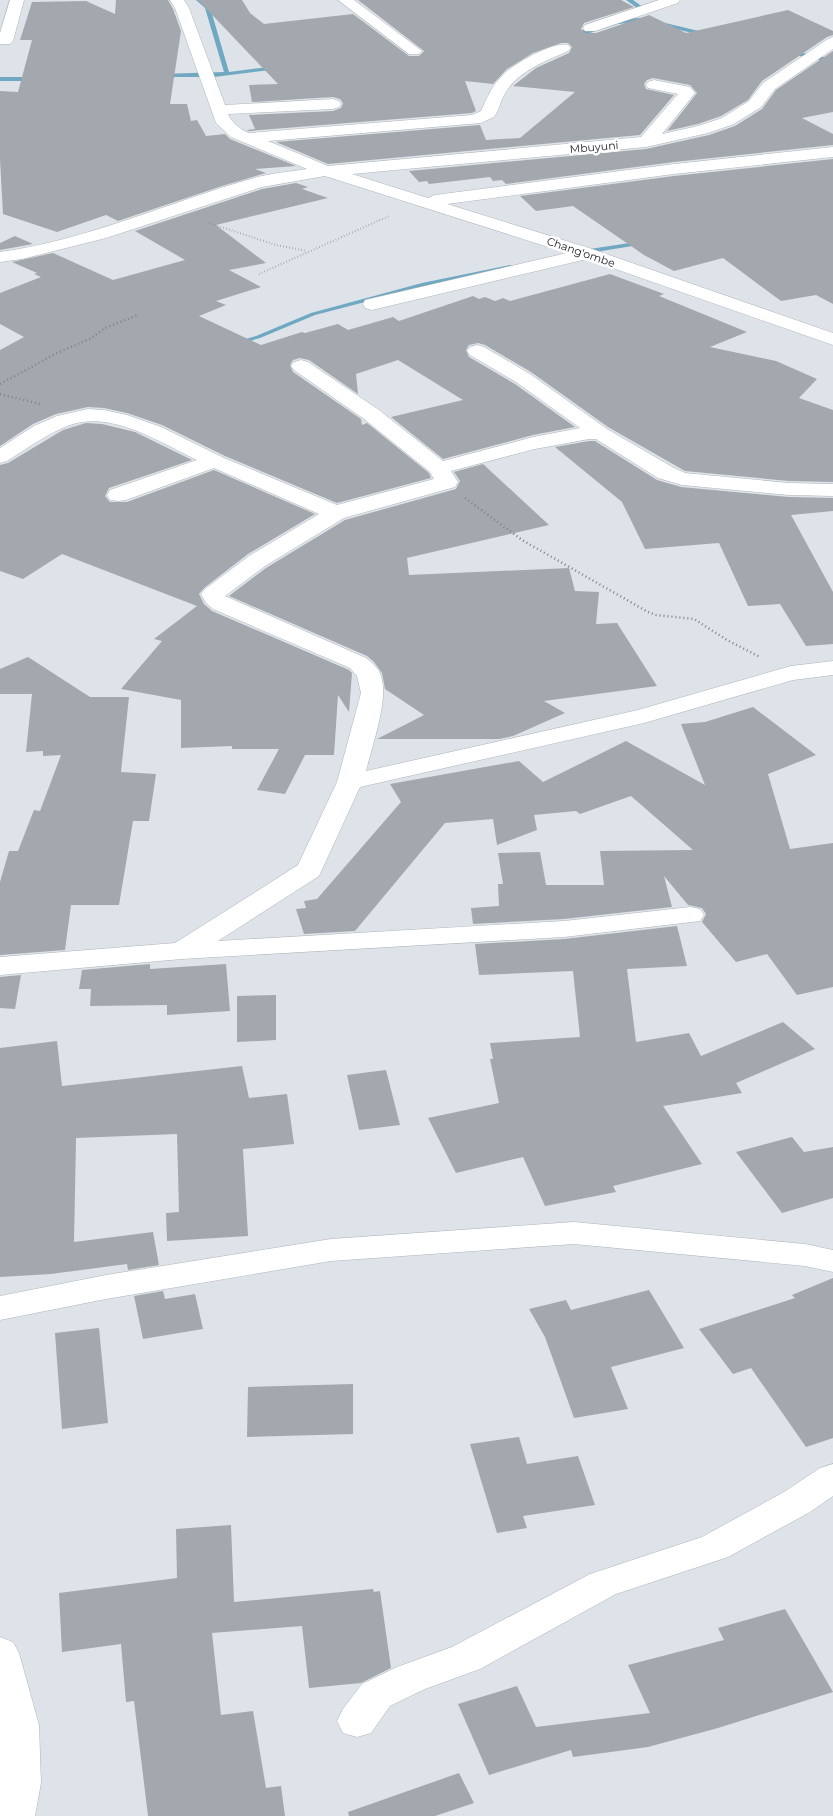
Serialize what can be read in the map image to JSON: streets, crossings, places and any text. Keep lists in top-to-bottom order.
{
  "streets": {
    "street": ["Mbuyuni", "Chang'ombe"]
  },
  "crossings": [
    ["Mbuyuni", "Chang'ombe"]
  ]
}
